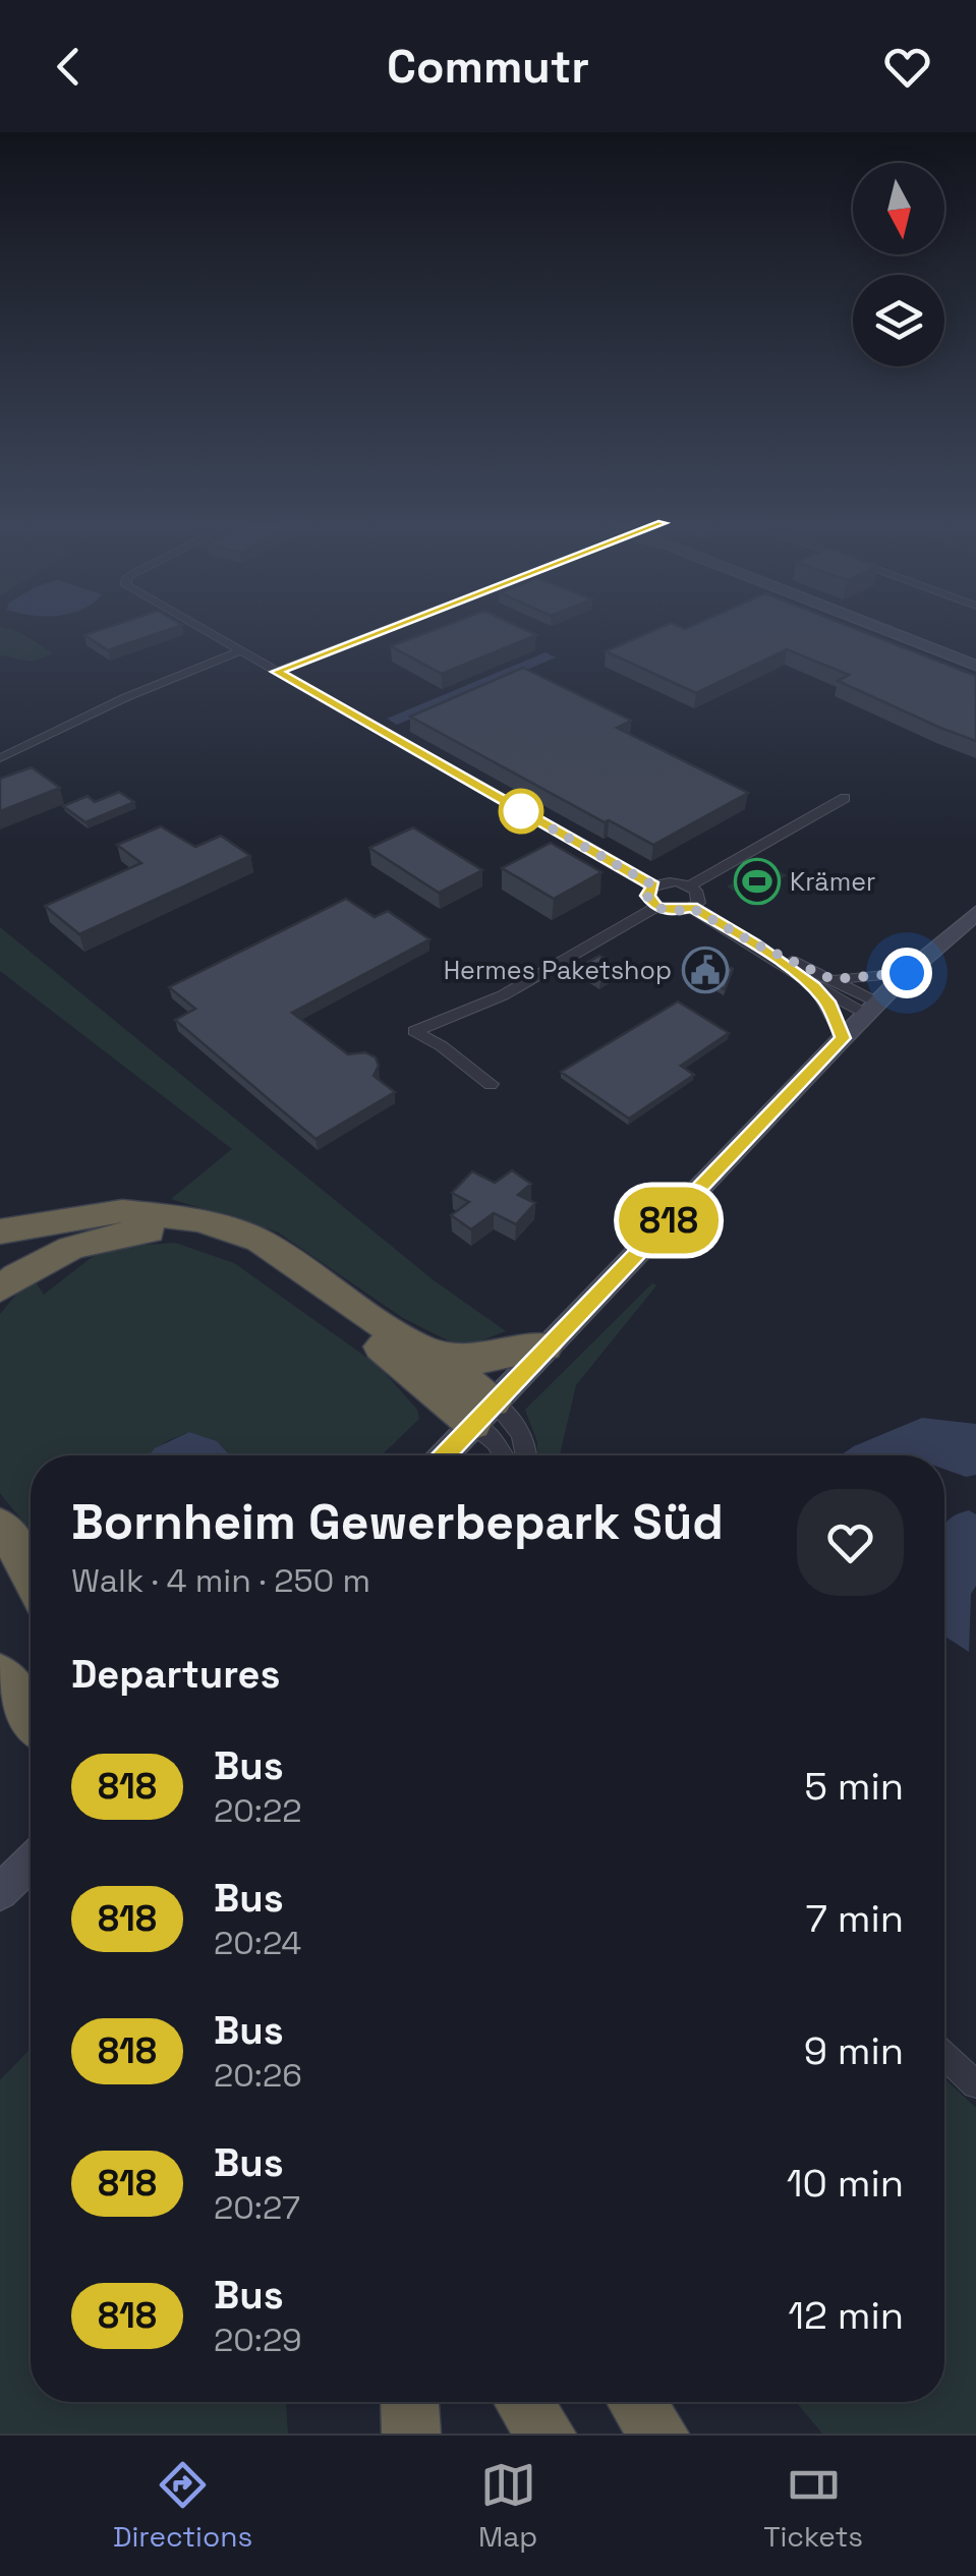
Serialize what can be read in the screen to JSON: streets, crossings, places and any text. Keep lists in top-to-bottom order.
{
  "places": {
    "sports": ["Krämer"],
    "public building": ["Hermes Paketshop"]
  },
  "lines": ["bus line 818"],
  "north": "bottom",
  "page": {
    "header": "Commutr",
    "on_map": "818",
    "heading": [
      ["Bornheim Gewerbepark Süd", "Walk · 4 min · 250 m"],
      "Departures"
    ],
    "list": [
      {
        "mark": "818",
        "name": "Bus",
        "note": "20:22",
        "value": "5 min"
      },
      {
        "mark": "818",
        "name": "Bus",
        "note": "20:24",
        "value": "7 min"
      },
      {
        "mark": "818",
        "name": "Bus",
        "note": "20:26",
        "value": "9 min"
      },
      {
        "mark": "818",
        "name": "Bus",
        "note": "20:27",
        "value": "10 min"
      },
      {
        "mark": "818",
        "name": "Bus",
        "note": "20:29",
        "value": "12 min"
      }
    ],
    "tabs": ["Directions", "Map", "Tickets"]
  }
}
